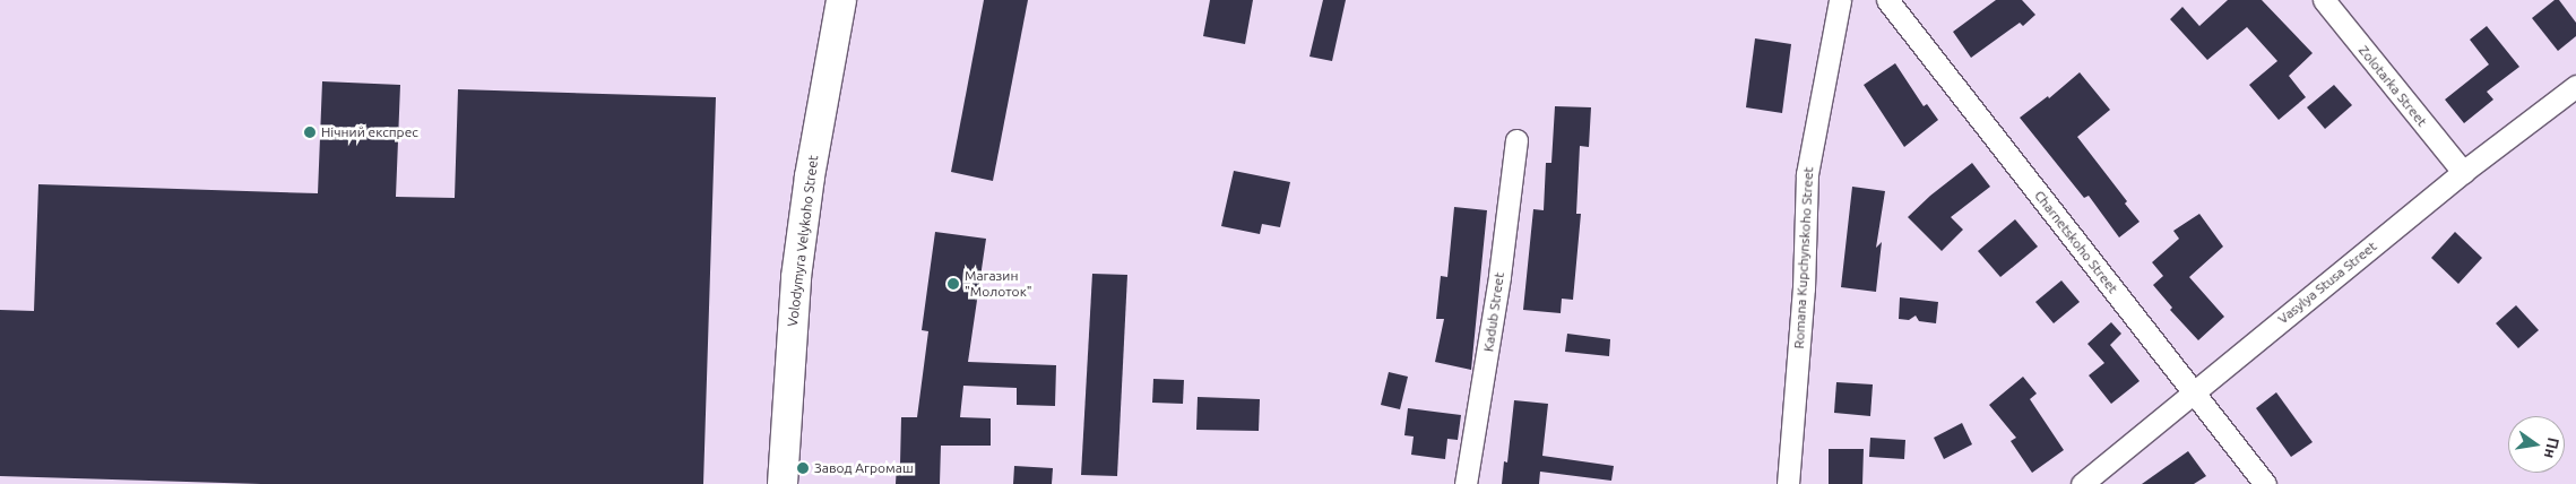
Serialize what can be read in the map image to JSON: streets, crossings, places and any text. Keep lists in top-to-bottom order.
{
  "streets": {
    "main road": ["Volodymyra Velykoho Street"],
    "street": [
      "Zolotarka Street",
      "Charnetskoho Street",
      "Romana Kupchynskoho Street",
      "Vasylya Stusa Street",
      "Kadub Street"
    ]
  },
  "crossings": [
    ["Zolotarka Street", "Vasylya Stusa Street"],
    ["Charnetskoho Street", "Vasylya Stusa Street"]
  ],
  "places": ["Нічний експрес", "Магазин \"Молоток\"", "Завод Агромаш"],
  "north": "right"
}
